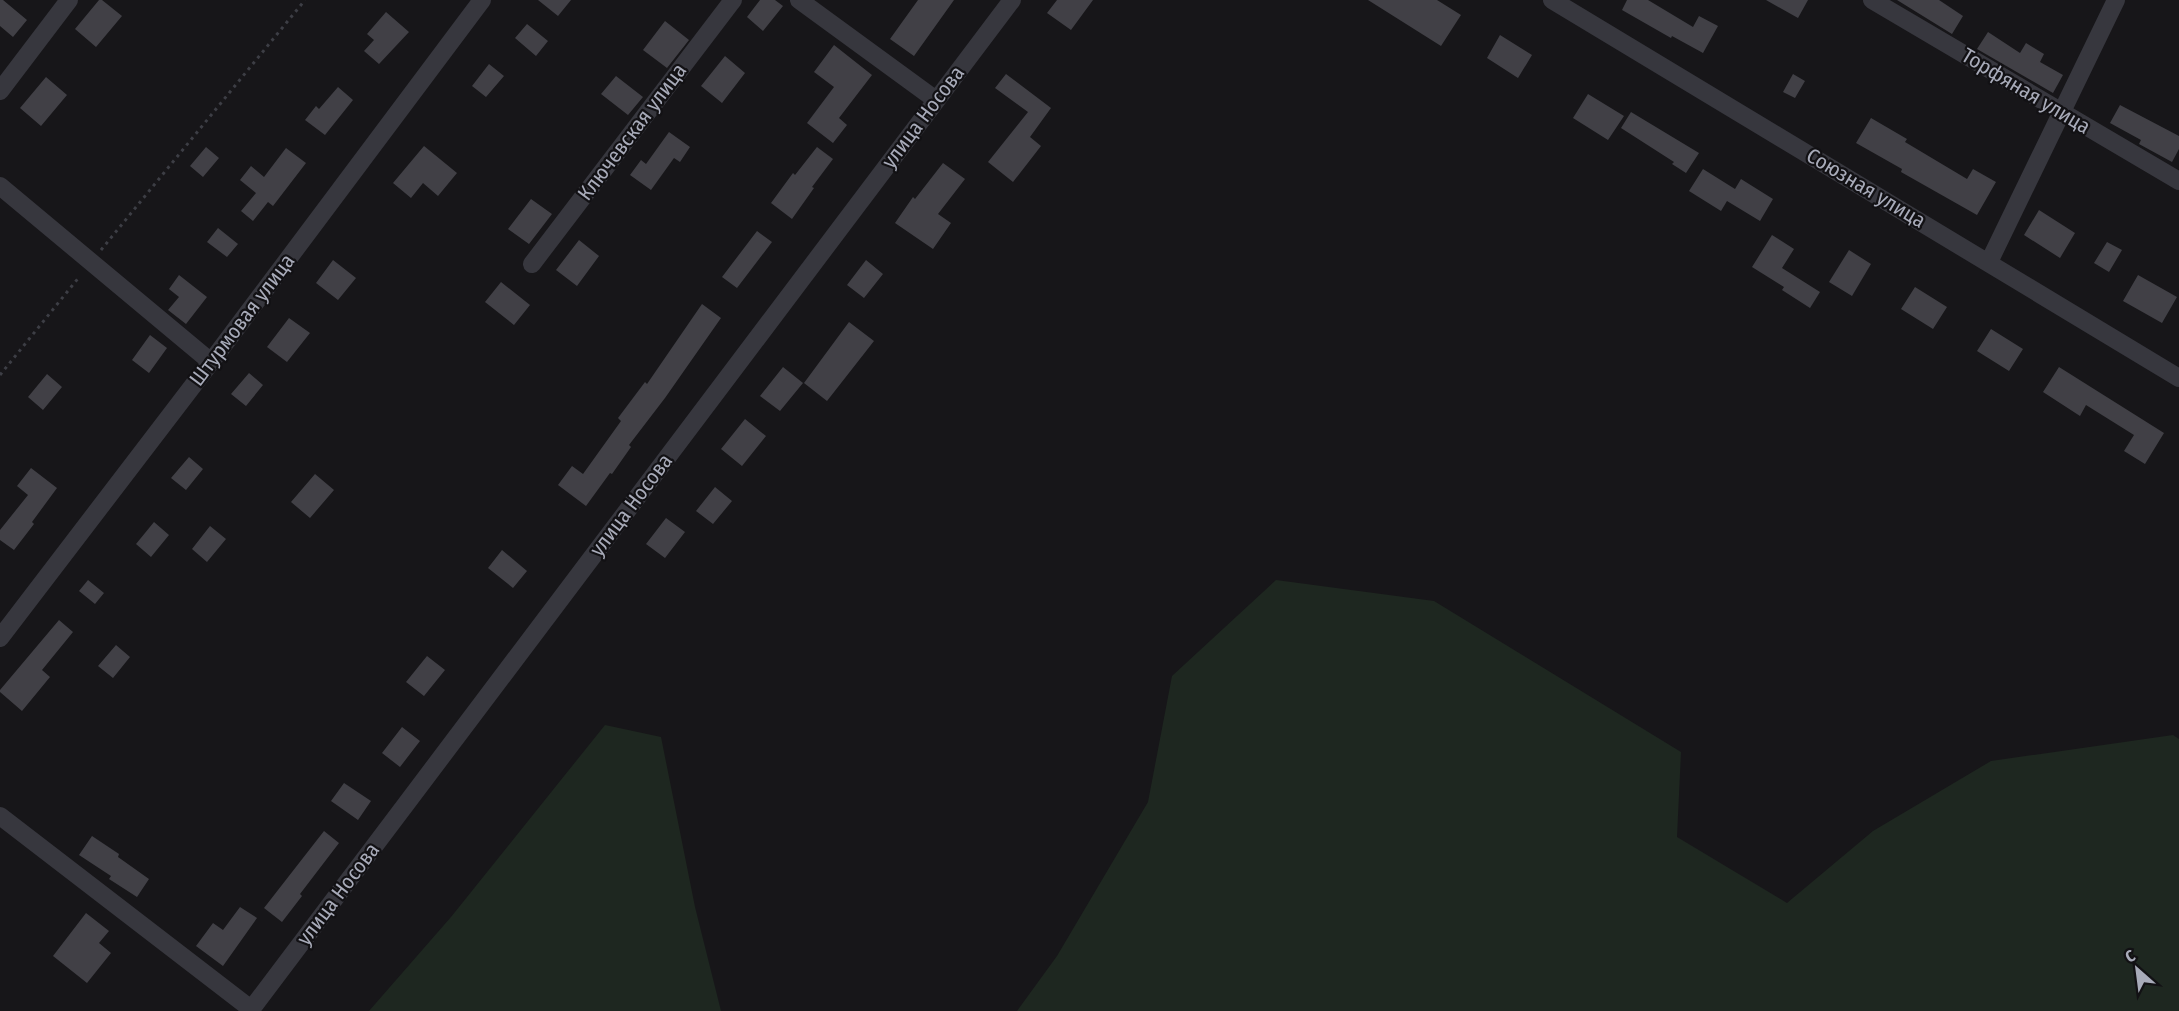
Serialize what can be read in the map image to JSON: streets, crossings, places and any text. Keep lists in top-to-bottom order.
{
  "streets": {
    "street": [
      "Торфяная улица",
      "улица Носова",
      "Ключевская улица",
      "Союзная улица",
      "Штурмовая улица"
    ]
  },
  "north": "top left"
}
